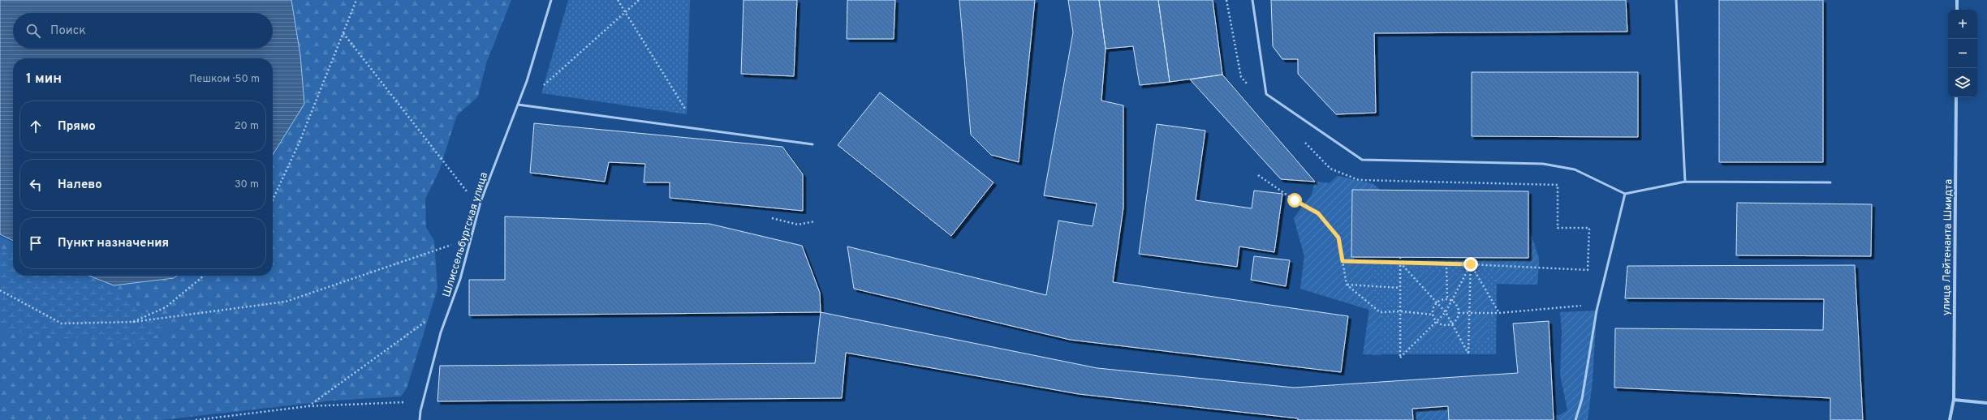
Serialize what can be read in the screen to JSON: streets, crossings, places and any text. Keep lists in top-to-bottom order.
{
  "streets": {
    "street": ["улица Лейтенанта Шмидта"],
    "lane": ["Шлиссельбургская улица"]
  },
  "page": {
    "map_buttons": ["+", "−"],
    "search": "Поиск",
    "heading": ["1 мин", "Пешком · 50 m"],
    "list": [
      ["Прямо", "20 m"],
      ["Налево", "30 m"],
      "Пункт назначения"
    ]
  }
}
